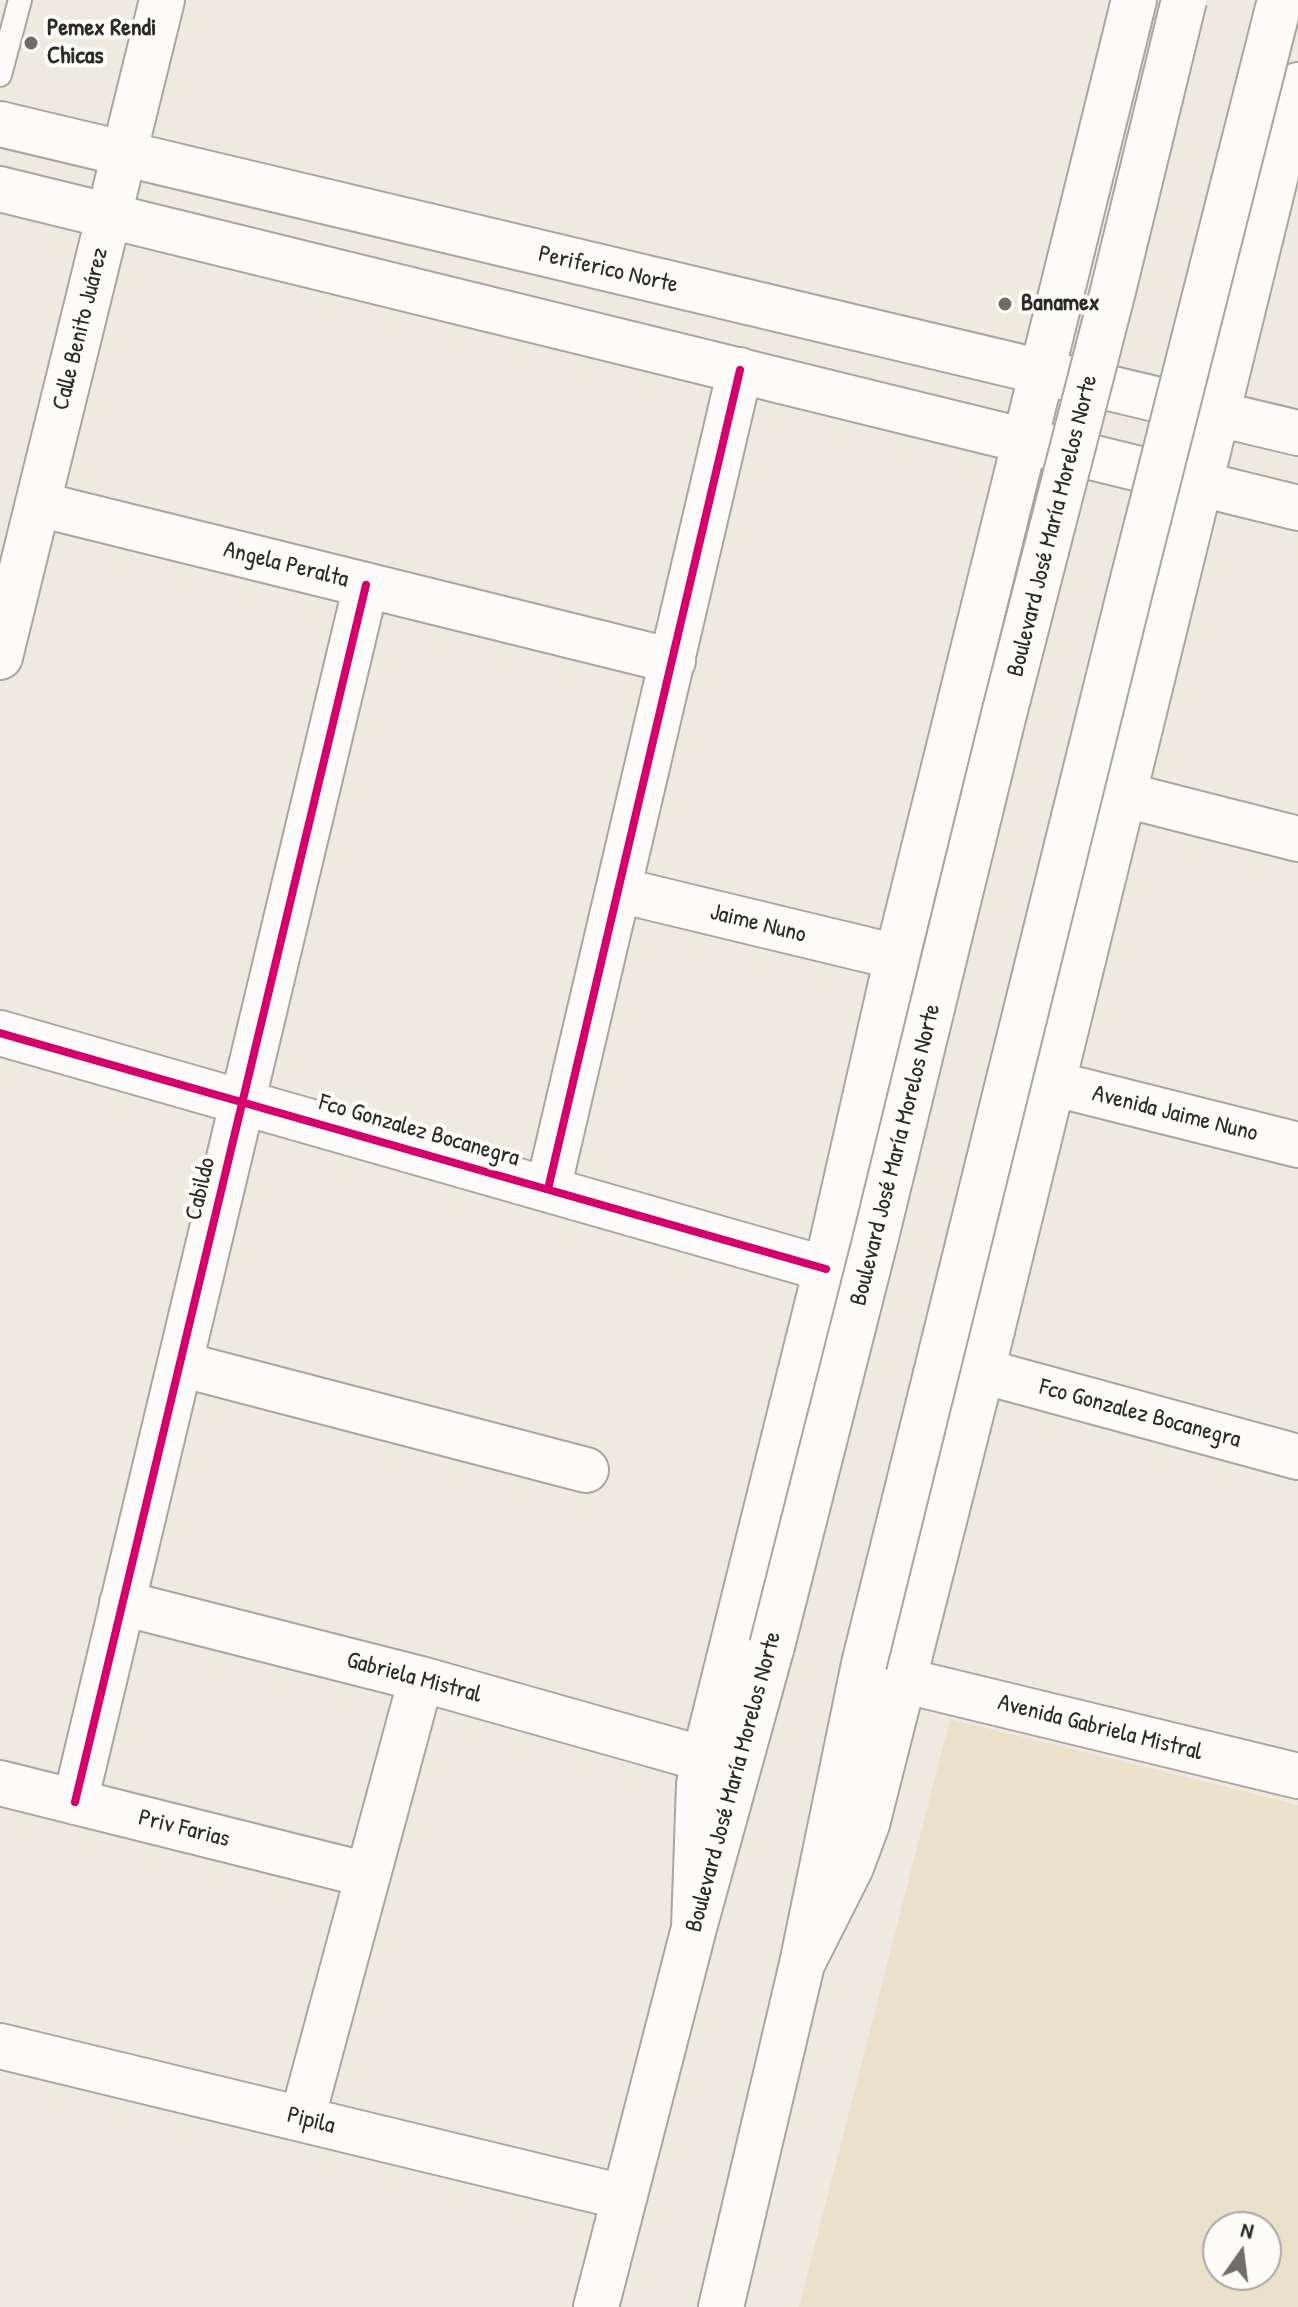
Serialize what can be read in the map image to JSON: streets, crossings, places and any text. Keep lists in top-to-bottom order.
{
  "streets": {
    "main road": [
      "Periferico Norte",
      "Calle Benito Juárez",
      "Boulevard José María Morelos Norte",
      "Angela Peralta",
      "Jaime Nuno",
      "Avenida Jaime Nuno",
      "Fco Gonzalez Bocanegra",
      "Cabildo",
      "Gabriela Mistral",
      "Avenida Gabriela Mistral",
      "Priv Farias",
      "Pipila"
    ]
  },
  "crossings": [
    ["Periferico Norte", "Calle Benito Juárez"],
    ["Calle Benito Juárez", "Angela Peralta"],
    ["Boulevard José María Morelos Norte", "Pipila"],
    ["Angela Peralta", "Cabildo"],
    ["Fco Gonzalez Bocanegra", "Cabildo"],
    ["Cabildo", "Gabriela Mistral"],
    ["Cabildo", "Priv Farias"]
  ],
  "places": ["Pemex Rendi Chicas", "Banamex"],
  "north": "top"
}
